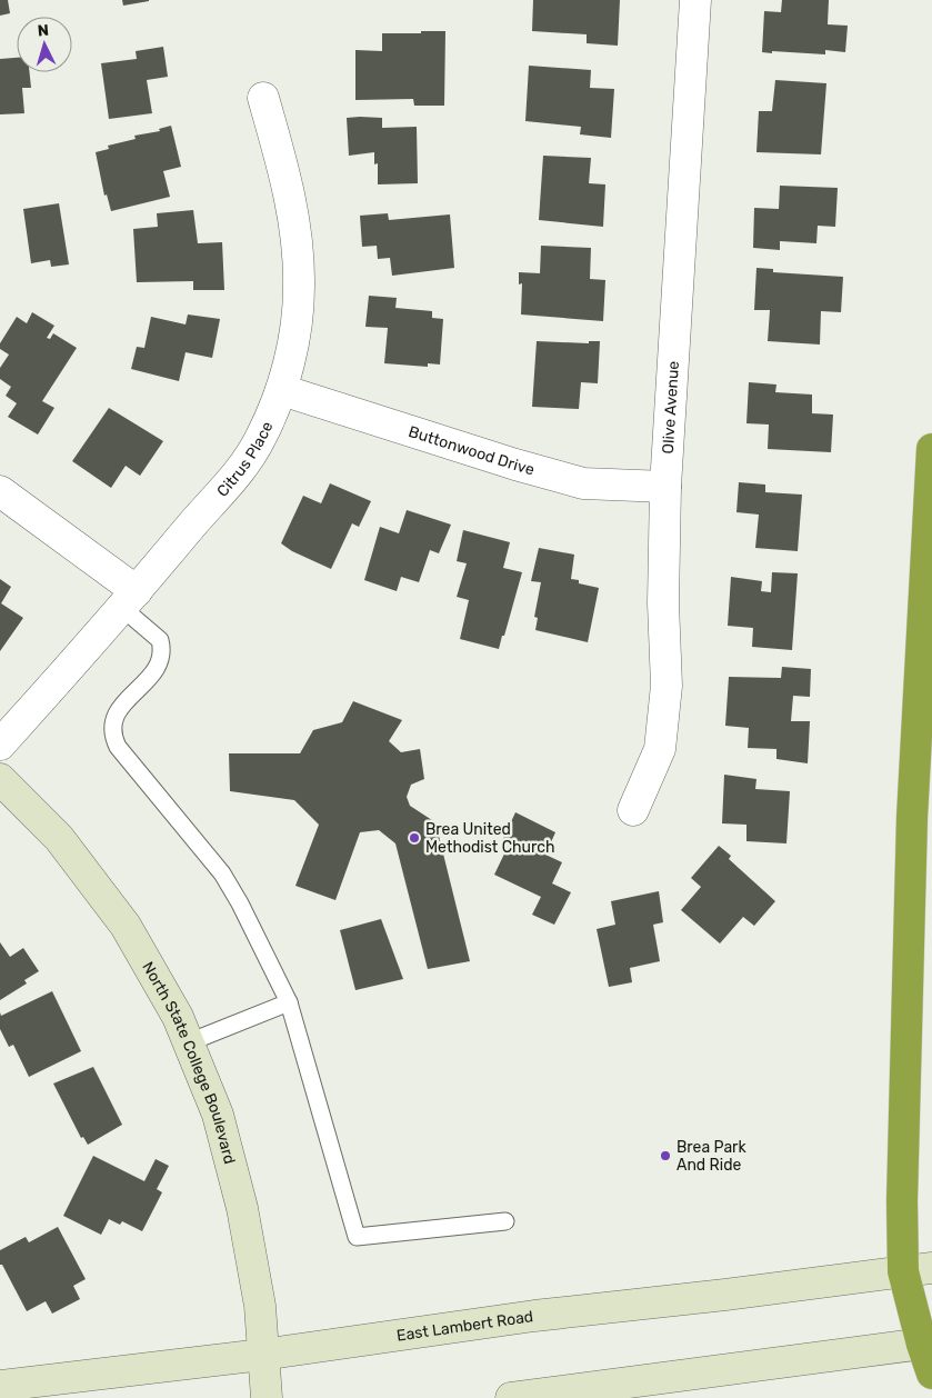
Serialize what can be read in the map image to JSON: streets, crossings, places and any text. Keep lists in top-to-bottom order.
{
  "streets": {
    "main road": ["North State College Boulevard", "East Lambert Road"],
    "street": ["Olive Avenue", "Buttonwood Drive", "Citrus Place"]
  },
  "crossings": [
    ["Olive Avenue", "Buttonwood Drive"],
    ["Buttonwood Drive", "Citrus Place"],
    ["North State College Boulevard", "East Lambert Road"]
  ],
  "places": ["Brea United Methodist Church", "Brea Park And Ride"],
  "north": "top"
}
